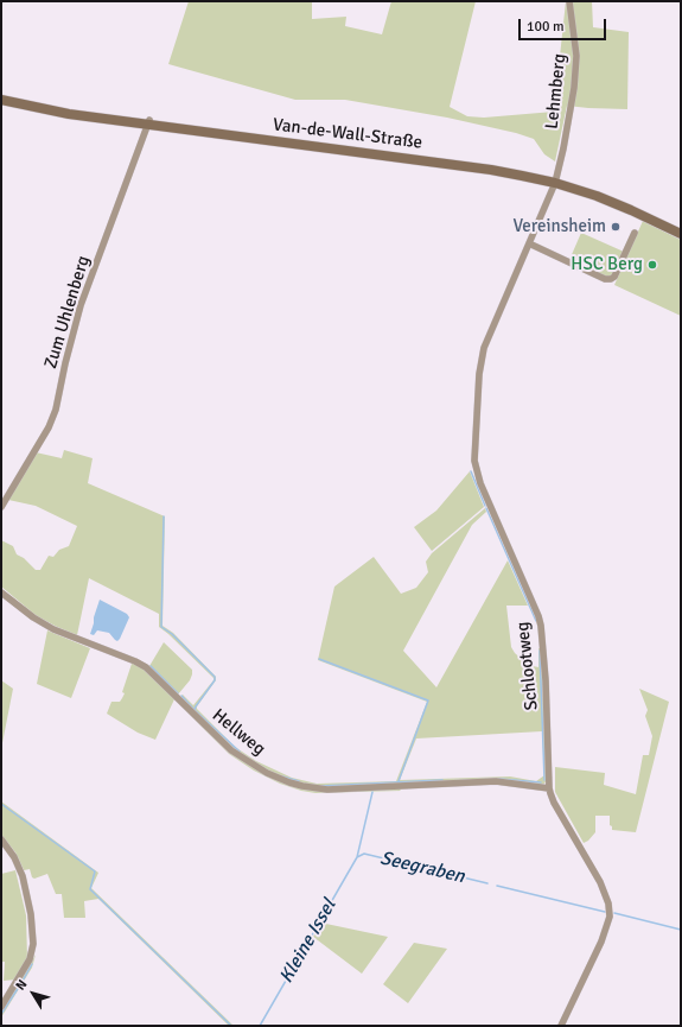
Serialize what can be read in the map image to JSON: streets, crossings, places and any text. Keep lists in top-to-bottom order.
{
  "streets": {
    "main road": ["Van-de-Wall-Straße"],
    "street": [
      "Lehmberg",
      "Zum Uhlenberg",
      "Schlootweg",
      "Hellweg"
    ]
  },
  "crossings": [
    ["Lehmberg", "Van-de-Wall-Straße"],
    ["Lehmberg", "Schlootweg"],
    ["Van-de-Wall-Straße", "Zum Uhlenberg"],
    ["Van-de-Wall-Straße", "Schlootweg"],
    ["Schlootweg", "Hellweg"]
  ],
  "water": ["Seegraben", "Kleine Issel"],
  "places": ["Vereinsheim", "HSC Berg"],
  "scale_bar": "100 m",
  "north": "top left"
}
